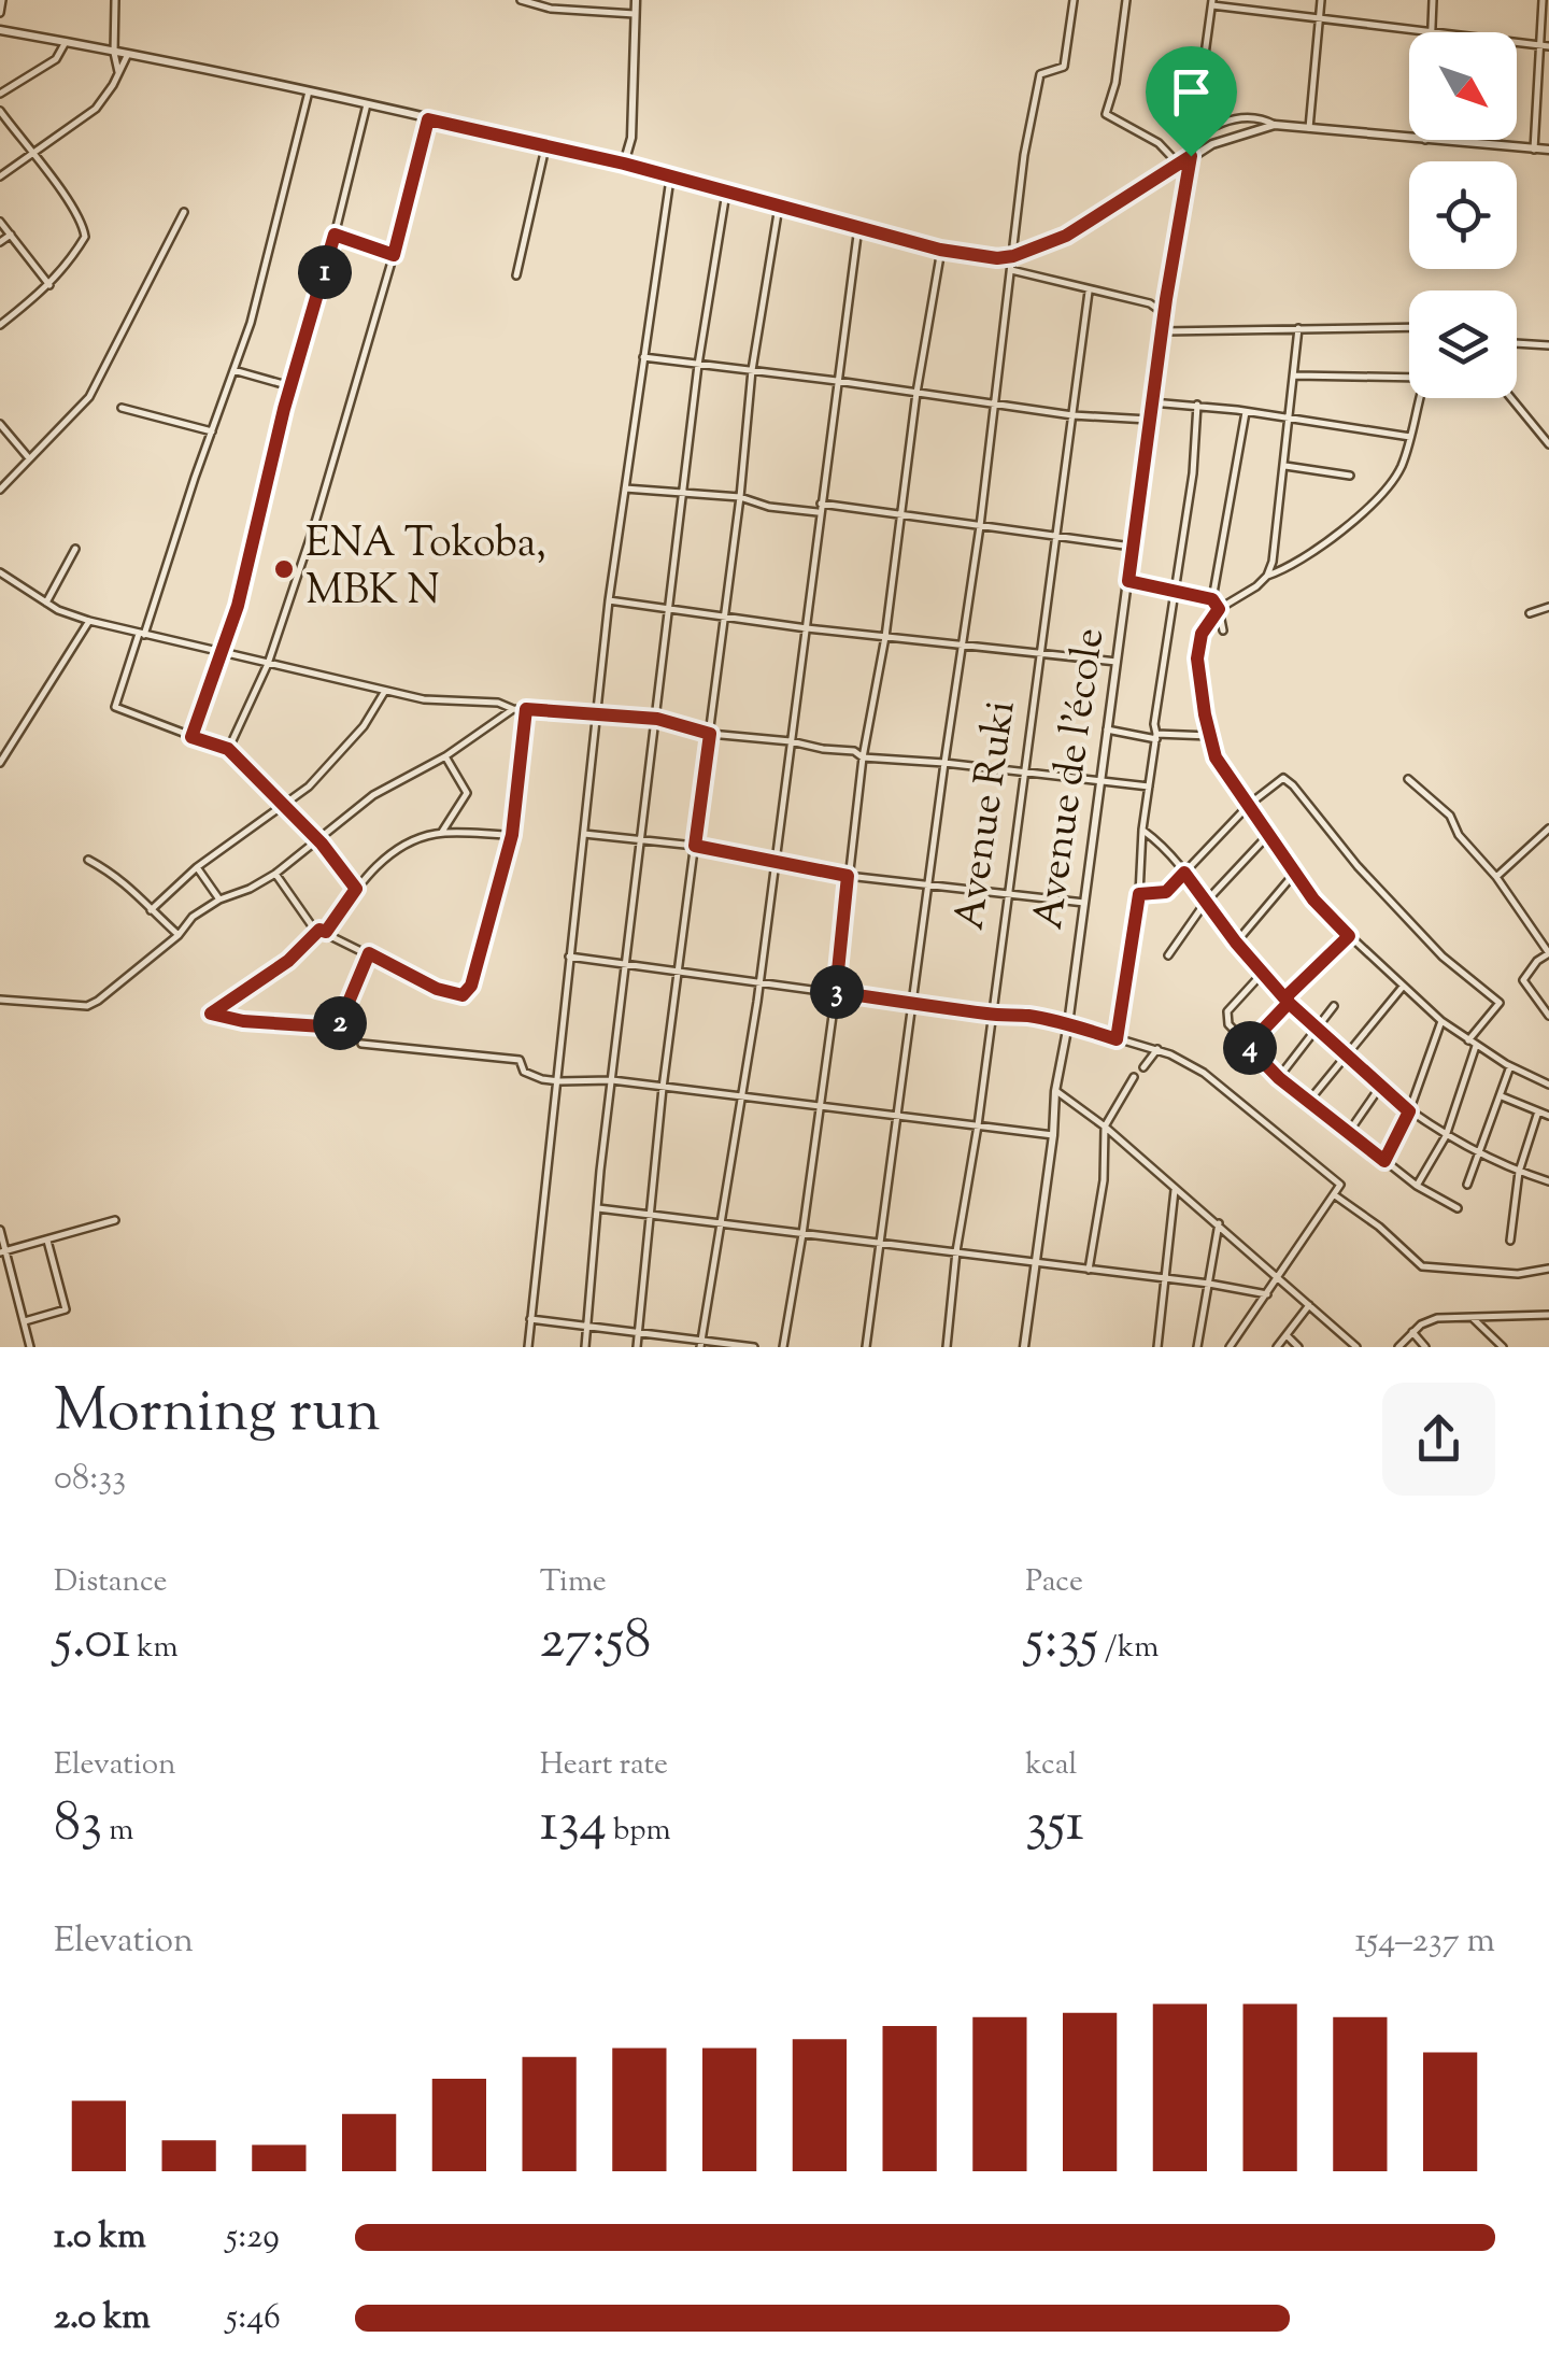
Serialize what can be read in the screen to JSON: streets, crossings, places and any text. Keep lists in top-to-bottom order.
{
  "streets": {
    "street": ["Avenue de l'école", "Avenue Ruki"]
  },
  "places": ["ENA Tokoba, MBK N"],
  "north": "bottom right",
  "page": {
    "pins": [
      "1",
      "3",
      "2",
      "4"
    ],
    "heading": ["Morning run", "08:33"],
    "stats": [
      ["Distance", "5.01 km"],
      ["Time", "27:58"],
      ["Pace", "5:35 /km"],
      ["Elevation", "83 m"],
      ["Heart rate", "134 bpm"],
      ["kcal", "351"]
    ],
    "chart": ["Elevation", "154–237 m"],
    "list": [
      {
        "name": "1.0 km",
        "note": "5:29"
      },
      {
        "name": "2.0 km",
        "note": "5:46"
      }
    ]
  }
}
